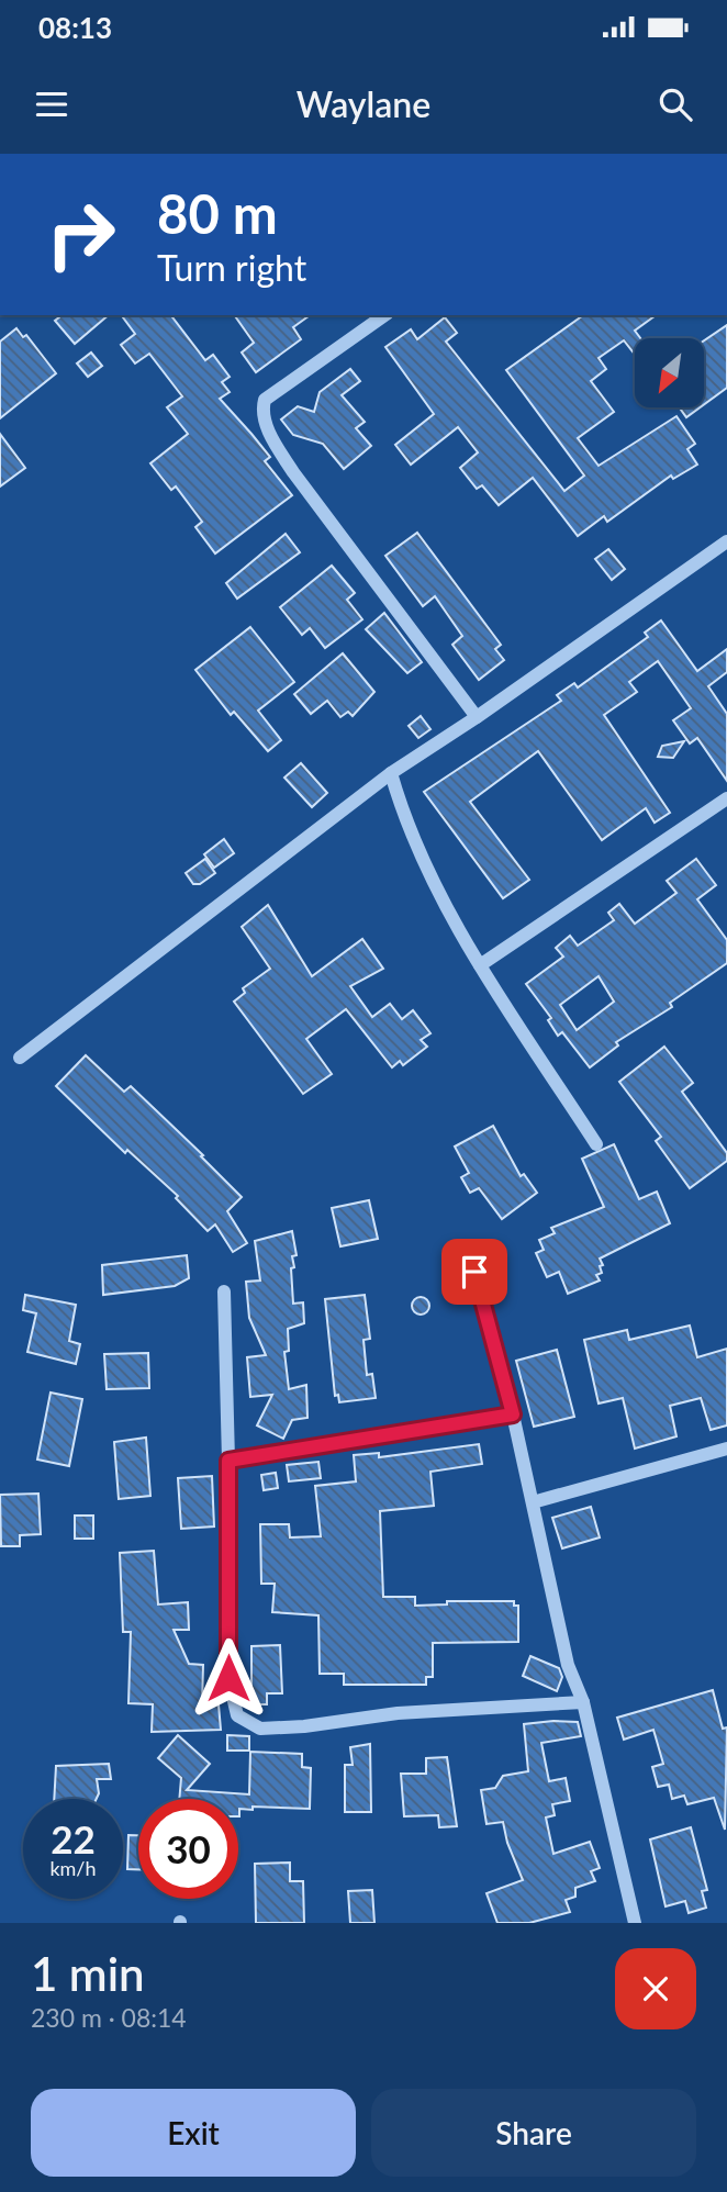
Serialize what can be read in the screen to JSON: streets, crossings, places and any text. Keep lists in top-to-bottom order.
{
  "north": "bottom left",
  "page": {
    "status": "08:13",
    "header": "Waylane",
    "turn": ["80 m", "Turn right"],
    "speed": "22 km/h",
    "limit": "30",
    "heading": ["1 min", "230 m · 08:14"],
    "buttons": ["Exit", "Share"]
  }
}
